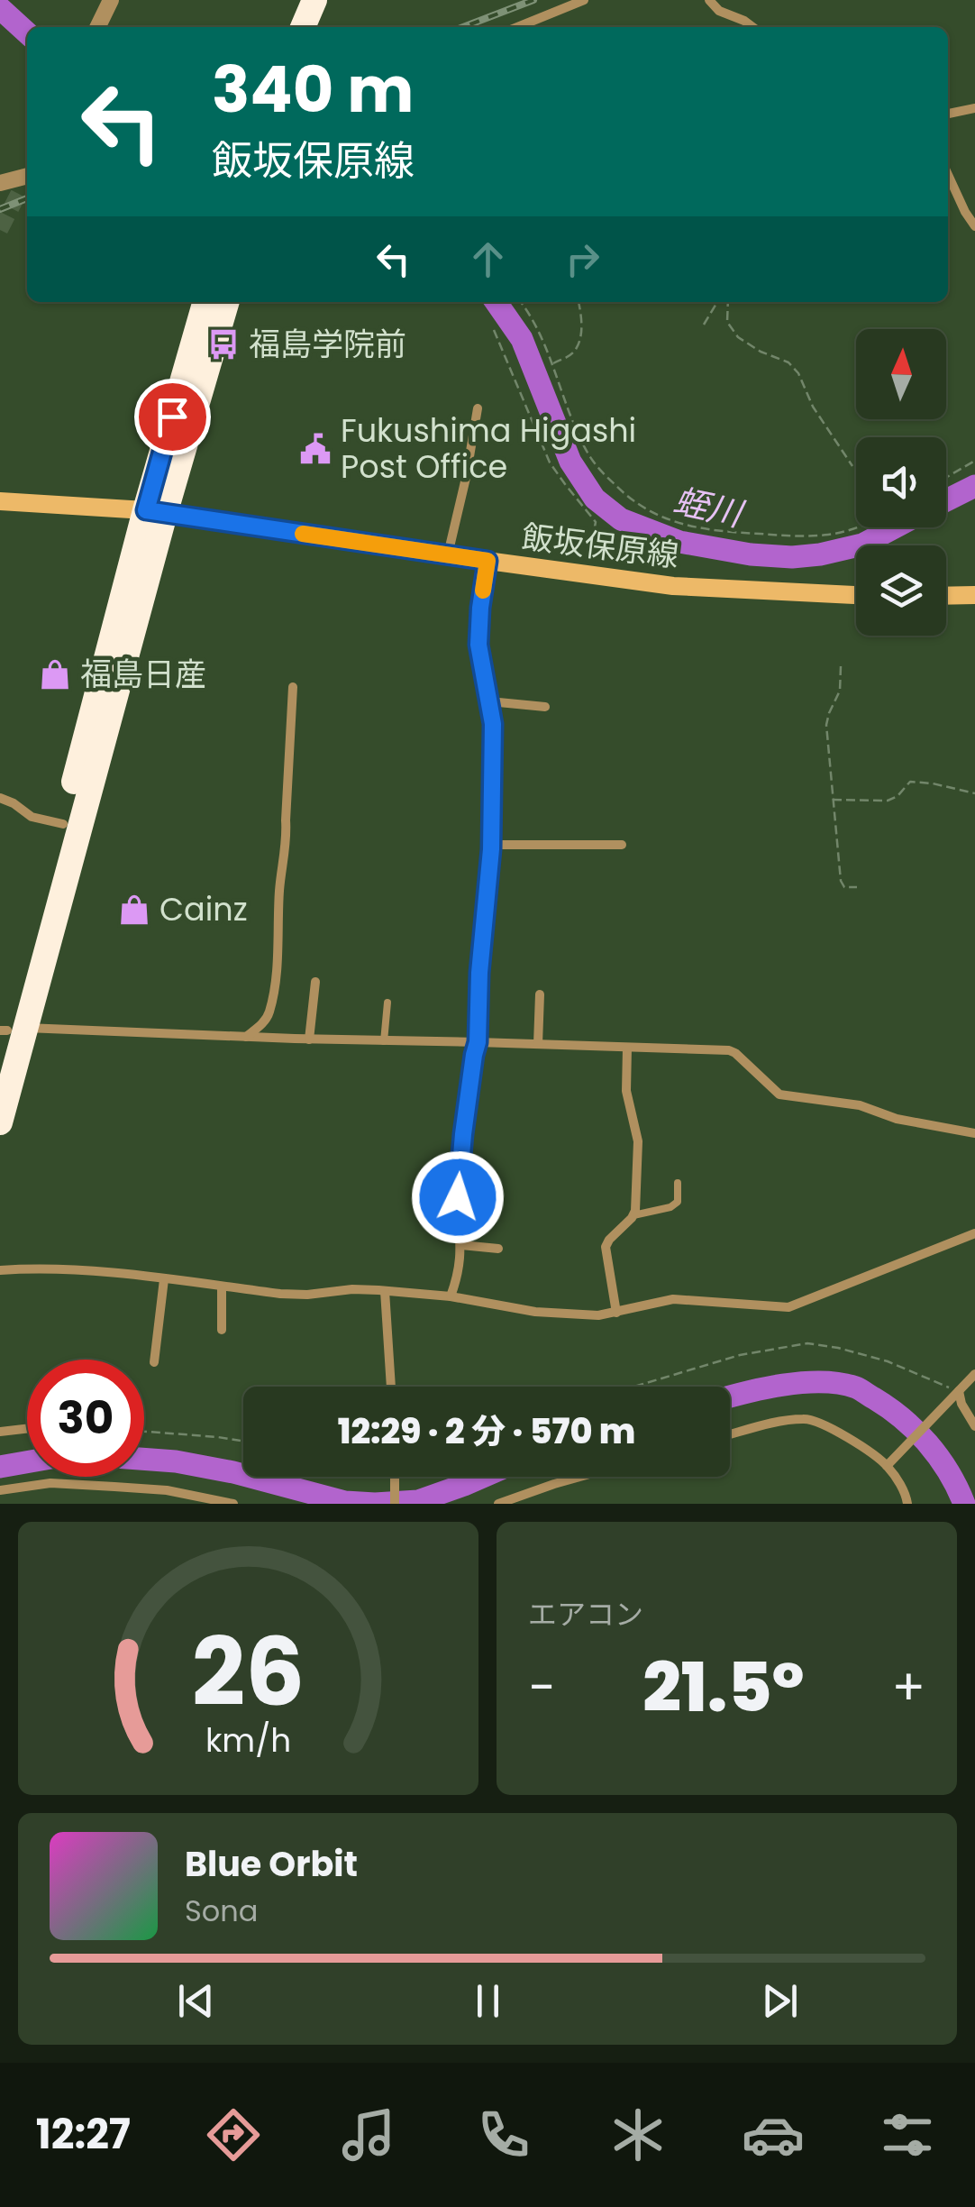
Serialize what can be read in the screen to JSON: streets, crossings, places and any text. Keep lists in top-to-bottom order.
{
  "streets": {
    "main road": ["飯坂保原線"]
  },
  "water": ["蛭川"],
  "places": {
    "bus stop": ["福島学院前"],
    "public building": ["Fukushima Higashi Post Office"],
    "shop": ["福島日産", "Cainz"]
  },
  "north": "top",
  "page": {
    "turn": ["340 m", "飯坂保原線"],
    "limit": "30",
    "trip": "12:29 · 2 分 · 570 m",
    "tile": "エアコン",
    "heat": ["−", "21.5°", "+"],
    "song": ["Blue Orbit", "Sona"],
    "tabs": "12:27",
    "gauge": ["26", "km/h"]
  }
}
